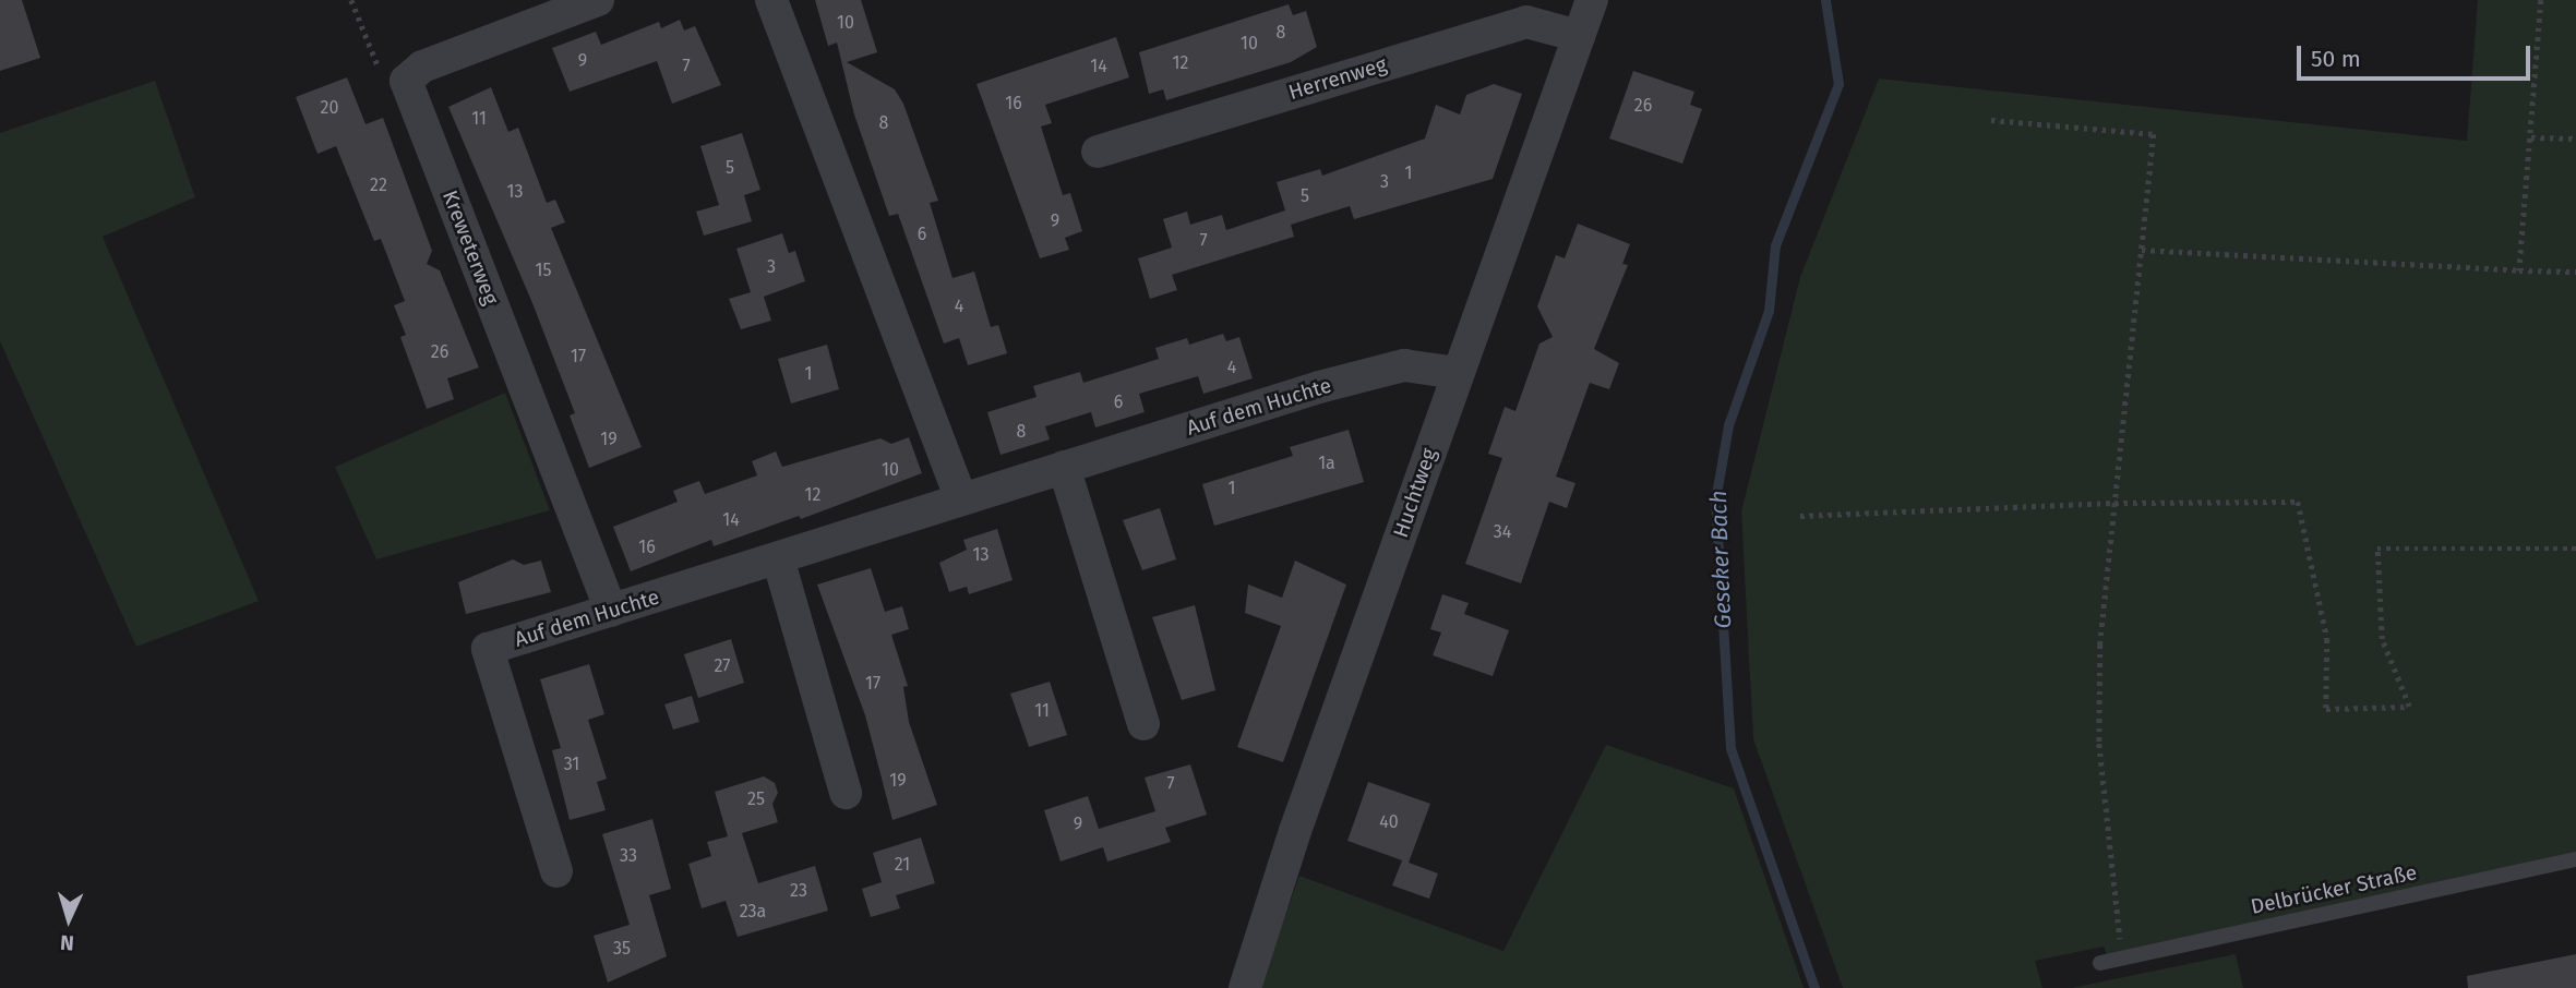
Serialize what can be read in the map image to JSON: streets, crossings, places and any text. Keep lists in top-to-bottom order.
{
  "streets": {
    "street": [
      "Herrenweg",
      "Kreweterweg",
      "Auf dem Huchte",
      "Huchtweg"
    ],
    "lane": ["Delbrücker Straße"]
  },
  "crossings": [
    ["Herrenweg", "Huchtweg"],
    ["Kreweterweg", "Auf dem Huchte"],
    ["Auf dem Huchte", "Huchtweg"]
  ],
  "water": ["Geseker Bach"],
  "house_numbers": [
    "10",
    "8",
    "10",
    "9",
    "12",
    "7",
    "14",
    "16",
    "26",
    "20",
    "11",
    "8",
    "5",
    "1",
    "3",
    "22",
    "13",
    "5",
    "9",
    "6",
    "7",
    "3",
    "15",
    "4",
    "26",
    "17",
    "4",
    "1",
    "6",
    "8",
    "19",
    "1a",
    "10",
    "1",
    "12",
    "14",
    "34",
    "16",
    "13",
    "27",
    "17",
    "11",
    "31",
    "19",
    "7",
    "25",
    "40",
    "9",
    "33",
    "21",
    "23",
    "23a",
    "35"
  ],
  "scale_bar": "50 m",
  "north": "bottom"
}
